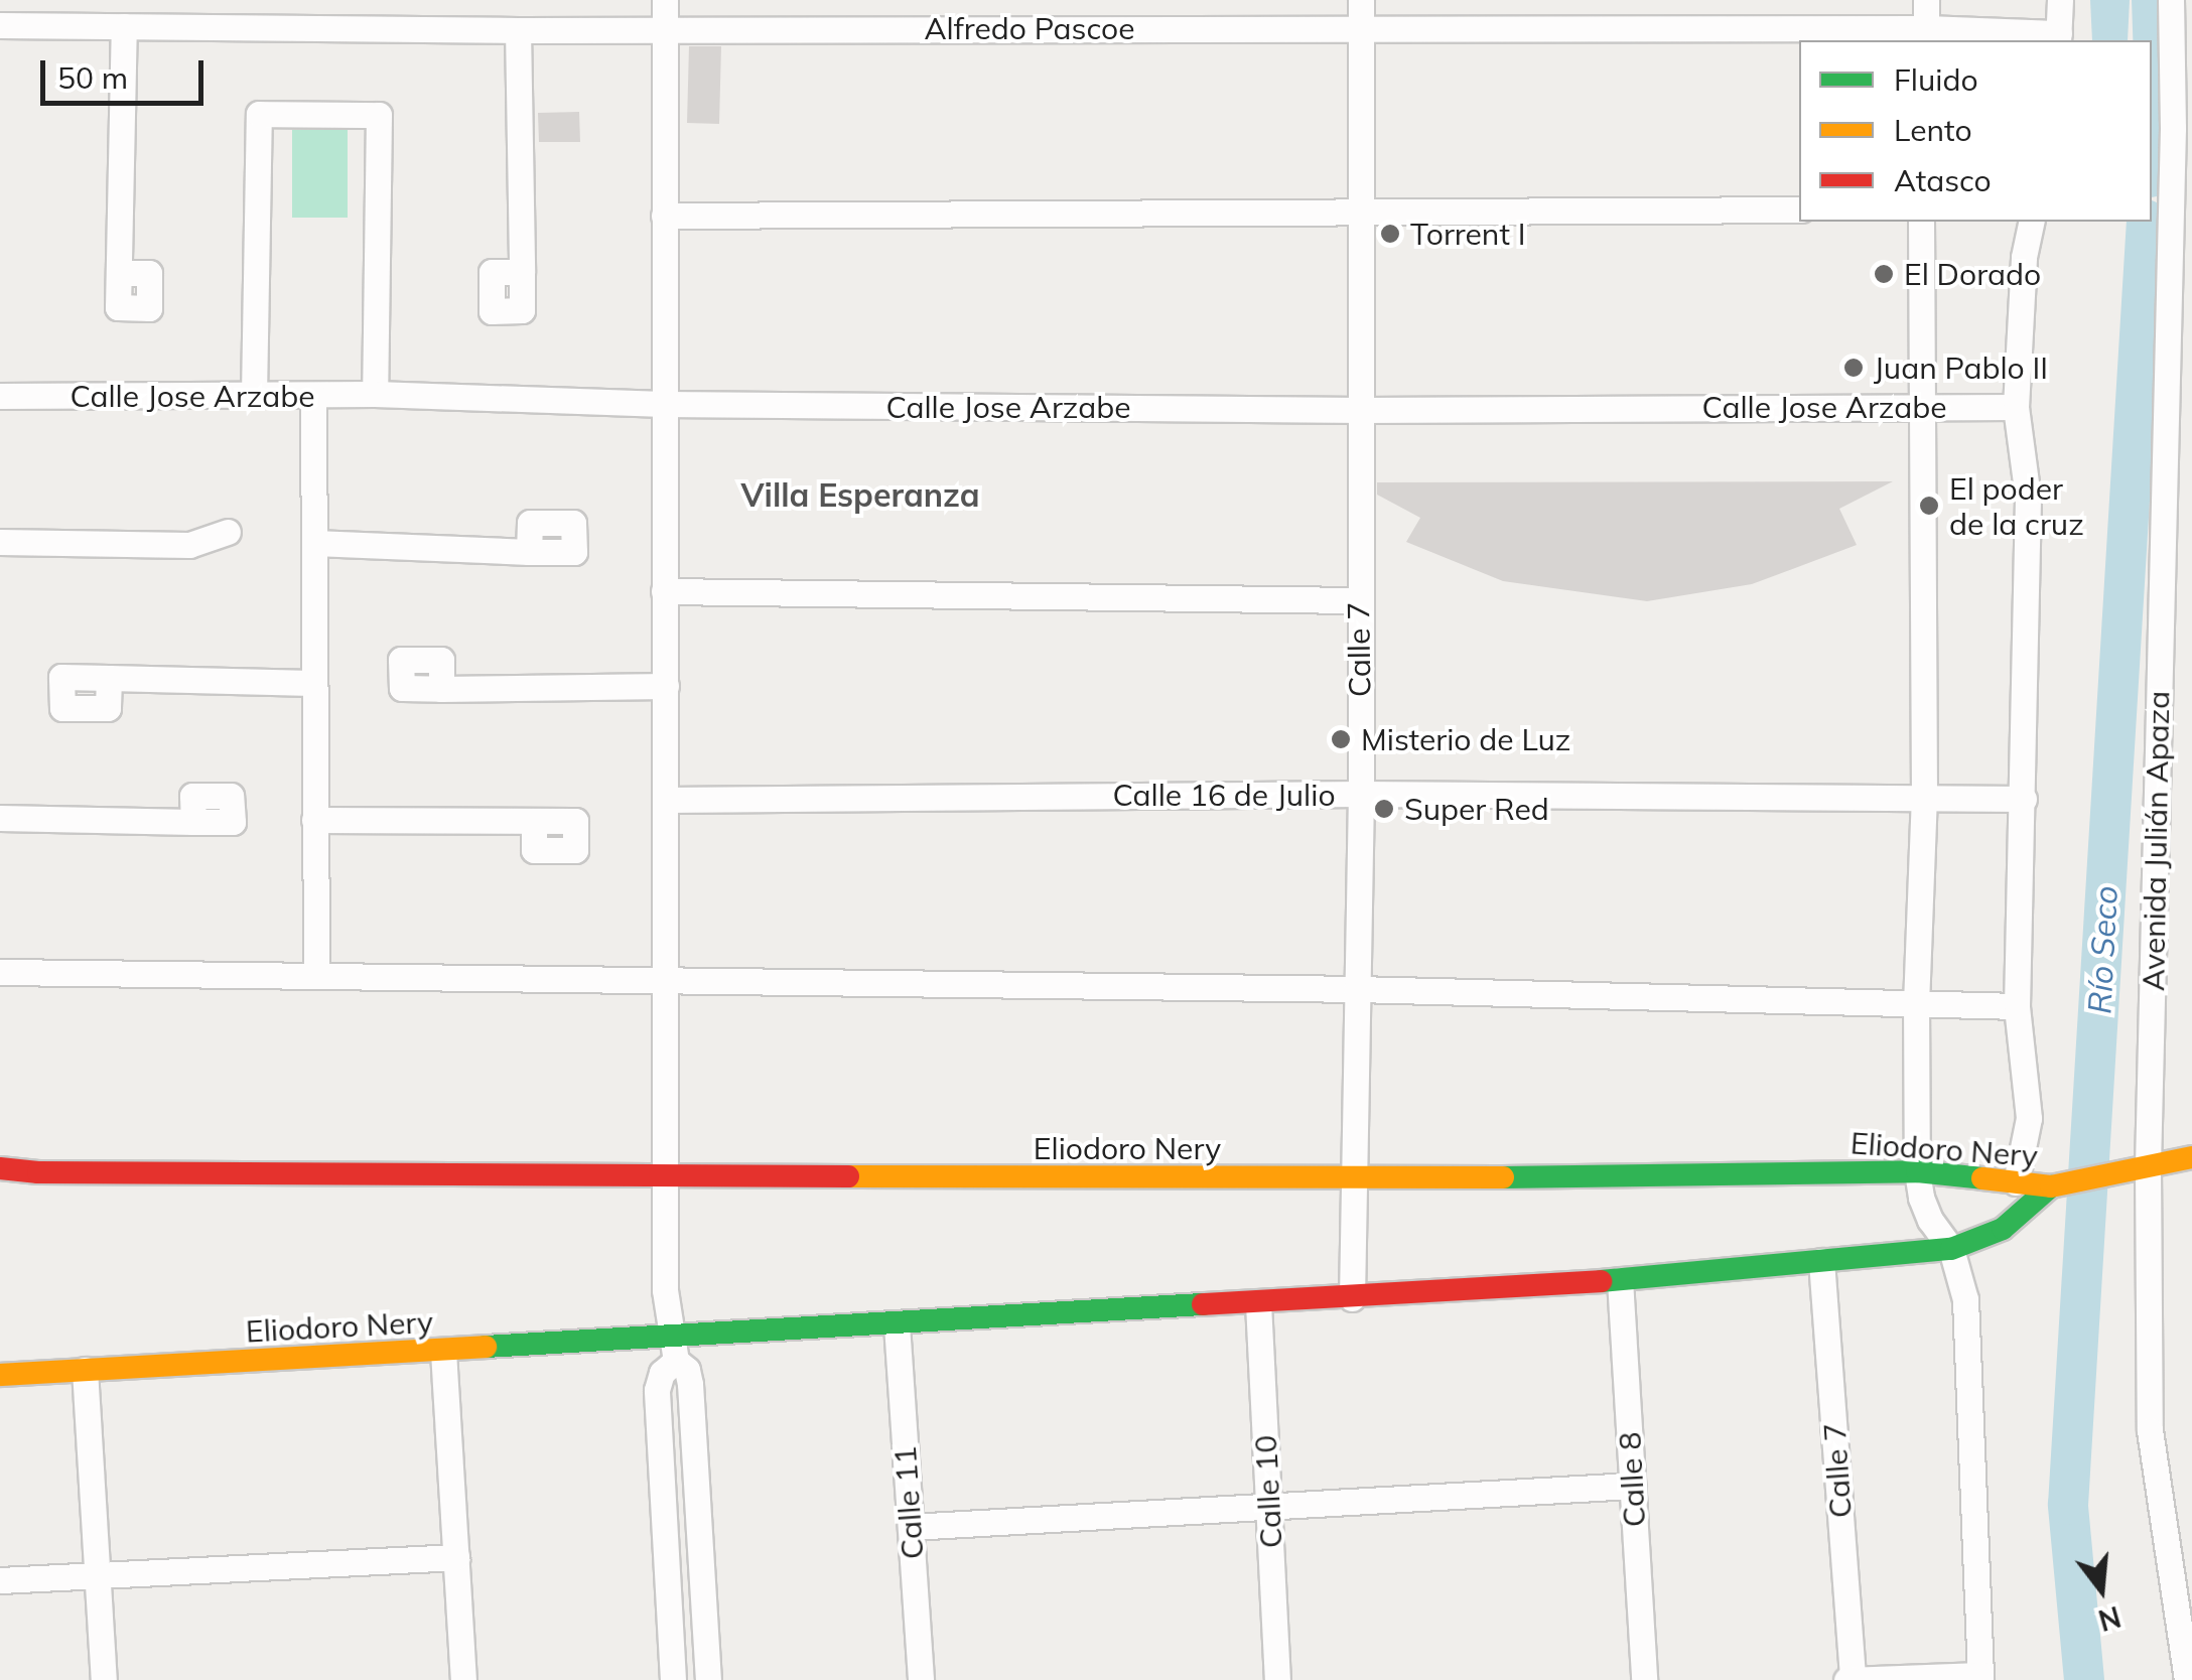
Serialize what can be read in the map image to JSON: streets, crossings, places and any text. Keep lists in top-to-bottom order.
{
  "streets": {
    "street": [
      "Alfredo Pascoe",
      "Calle Jose Arzabe",
      "Calle 7",
      "Calle 16 de Julio",
      "Avenida Julián Apaza",
      "Eliodoro Nery",
      "Calle 8",
      "Calle 10",
      "Calle 11"
    ]
  },
  "crossings": [
    ["Alfredo Pascoe", "Calle 7"],
    ["Calle Jose Arzabe", "Calle 7"],
    ["Calle 7", "Calle 16 de Julio"],
    ["Calle 7", "Eliodoro Nery"],
    ["Eliodoro Nery", "Calle 8"],
    ["Eliodoro Nery", "Calle 10"],
    ["Eliodoro Nery", "Calle 11"]
  ],
  "districts": ["Villa Esperanza"],
  "water": ["Río Seco"],
  "places": [
    "Torrent I",
    "El Dorado",
    "Juan Pablo II",
    "El poder de la cruz",
    "Misterio de Luz",
    "Super Red"
  ],
  "legend": ["Fluido", "Lento", "Atasco"],
  "scale_bar": "50 m",
  "north": "bottom"
}
